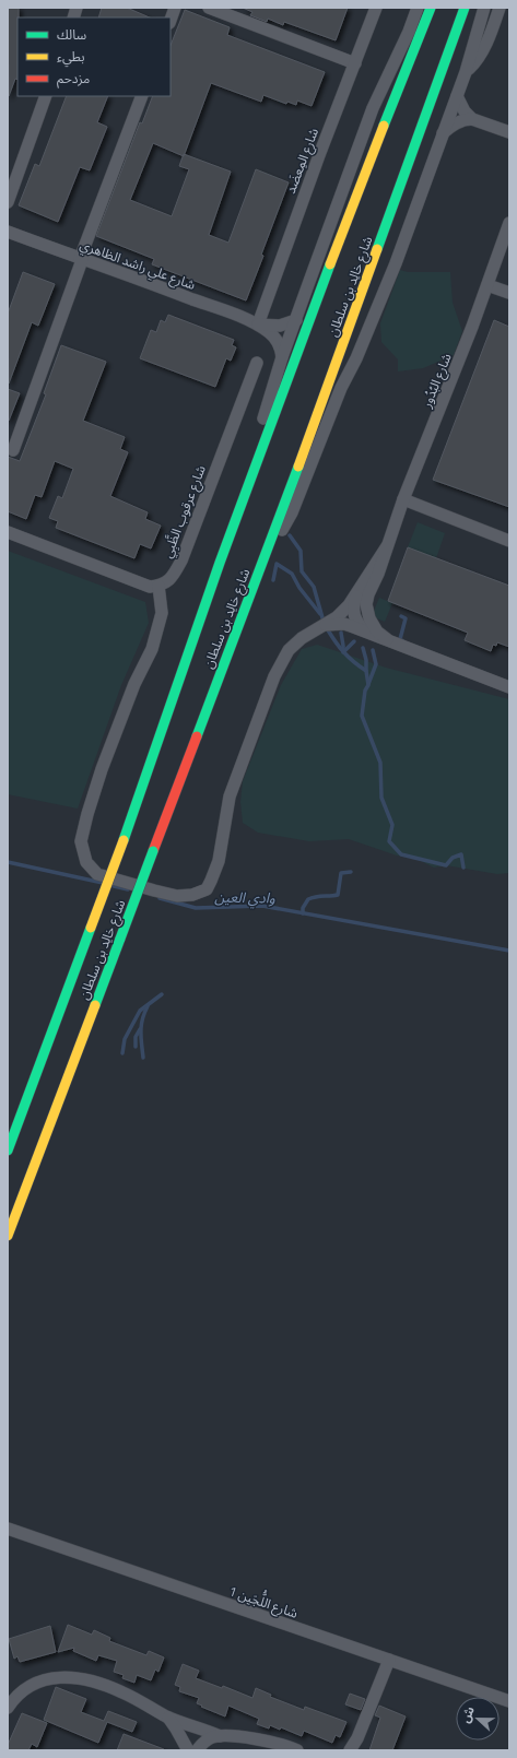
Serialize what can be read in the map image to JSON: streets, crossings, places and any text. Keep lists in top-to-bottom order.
{
  "streets": {
    "main road": ["شارع خالِد بن سلطان"],
    "street": [
      "شارع المِعضَد",
      "شارع علي راشد الظاهري",
      "شارع البُدُور",
      "شارع عرقوب الظَّبِي",
      "شارع اللُّجَين 1"
    ]
  },
  "crossings": [
    ["شارع المِعضَد", "شارع علي راشد الظاهري"]
  ],
  "water": ["وادي العين"],
  "legend": ["سالك", "بطيء", "مزدحم"],
  "north": "left"
}
